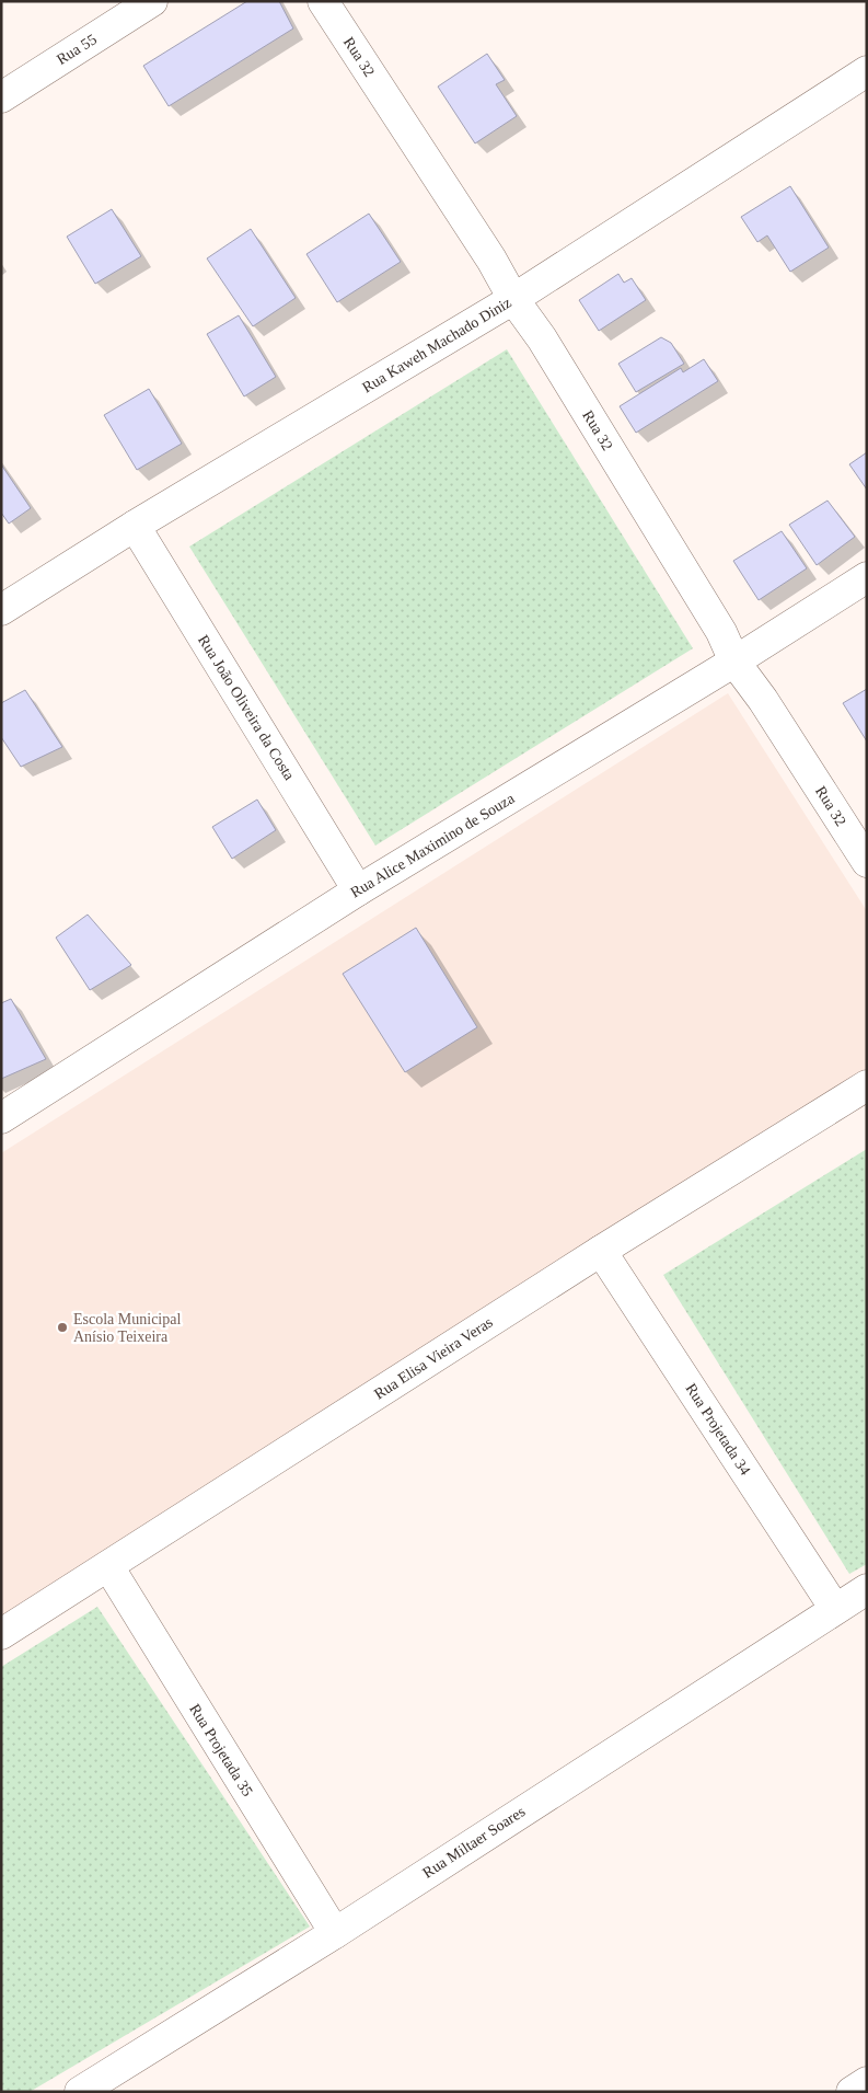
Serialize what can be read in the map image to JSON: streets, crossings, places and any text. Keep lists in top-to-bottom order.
{
  "streets": {
    "street": [
      "Rua 55",
      "Rua 32",
      "Rua Kaweh Machado Diniz",
      "Rua João Oliveira da Costa",
      "Rua Alice Maximino de Souza",
      "Rua Elisa Vieira Veras",
      "Rua Projetada 34",
      "Rua Projetada 35",
      "Rua Miltaer Soares"
    ]
  },
  "crossings": [
    ["Rua 32", "Rua Kaweh Machado Diniz"],
    ["Rua 32", "Rua Alice Maximino de Souza"],
    ["Rua Kaweh Machado Diniz", "Rua João Oliveira da Costa"],
    ["Rua João Oliveira da Costa", "Rua Alice Maximino de Souza"],
    ["Rua Elisa Vieira Veras", "Rua Projetada 34"],
    ["Rua Elisa Vieira Veras", "Rua Projetada 35"],
    ["Rua Projetada 34", "Rua Miltaer Soares"],
    ["Rua Projetada 35", "Rua Miltaer Soares"]
  ],
  "places": ["Escola Municipal Anísio Teixeira"]
}
